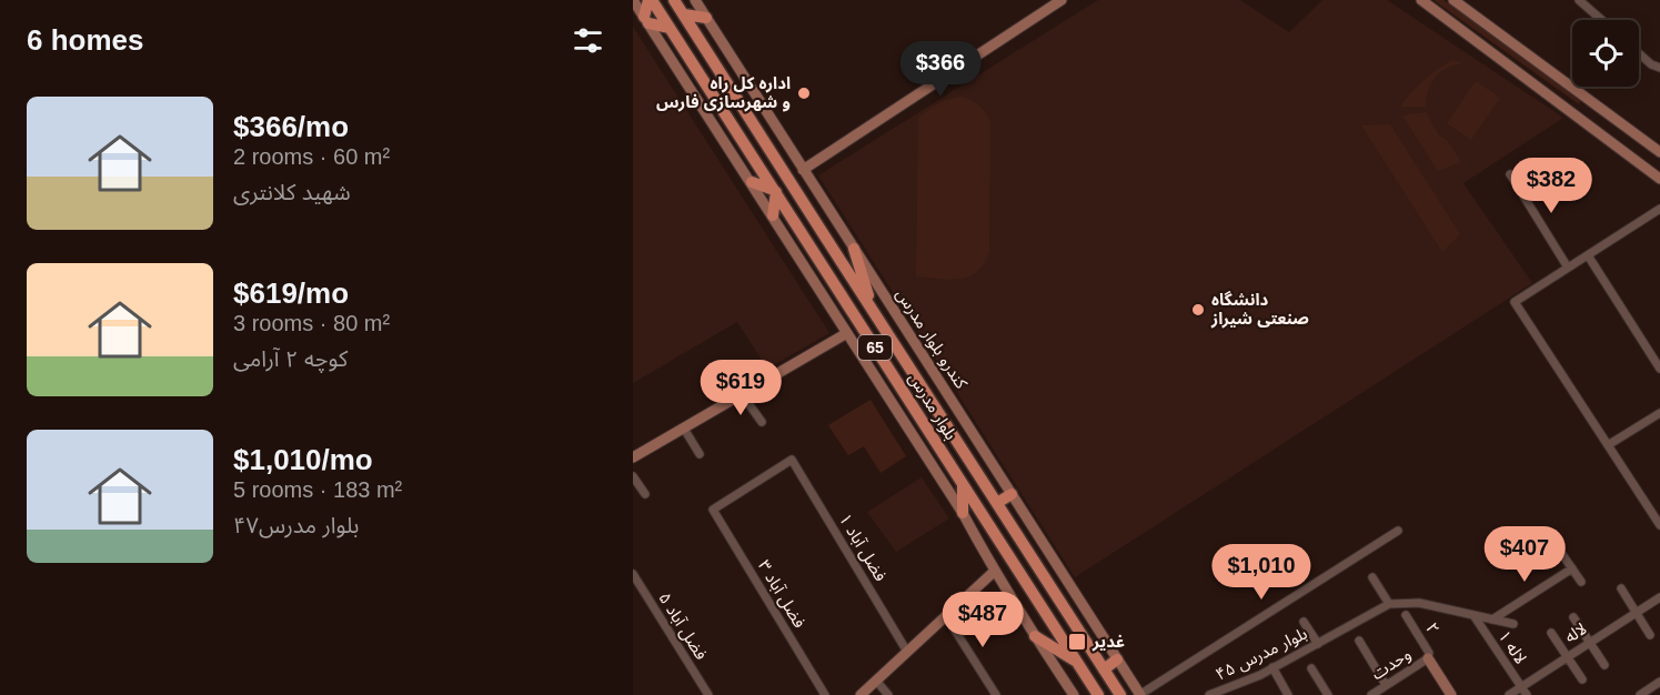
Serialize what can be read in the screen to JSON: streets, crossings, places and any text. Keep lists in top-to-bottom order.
{
  "streets": {
    "main road": ["کندرو بلوار مدرس", "65", "بلوار مدرس"],
    "street": [
      "فضل آباد ۱",
      "فضل آباد ۳",
      "فضل آباد ۵",
      "۲",
      "لاله",
      "لاله ۱",
      "۴۵ بلوار مدرس",
      "وحدت"
    ]
  },
  "crossings": [
    ["فضل آباد ۱", "فضل آباد ۳"],
    ["۲", "وحدت"],
    ["لاله", "لاله ۱"],
    ["لاله ۱", "۴۵ بلوار مدرس"]
  ],
  "places": {
    "other": ["اداره کل راه و شهرسازی فارس", "دانشگاه صنعتی شیراز"],
    "transit": ["غدیر"]
  },
  "page": {
    "heading": "6 homes",
    "price": [
      "$366",
      "$382",
      "$619",
      "$407",
      "$1,010",
      "$487"
    ],
    "list": [
      {
        "name": "$366/mo",
        "note": "2 rooms · 60 m² · شهید کلانتری"
      },
      {
        "name": "$619/mo",
        "note": "3 rooms · 80 m² · کوچه ۲ آرامی"
      },
      {
        "name": "$1,010/mo",
        "note": "5 rooms · 183 m² · بلوار مدرس۴۷"
      }
    ]
  }
}
